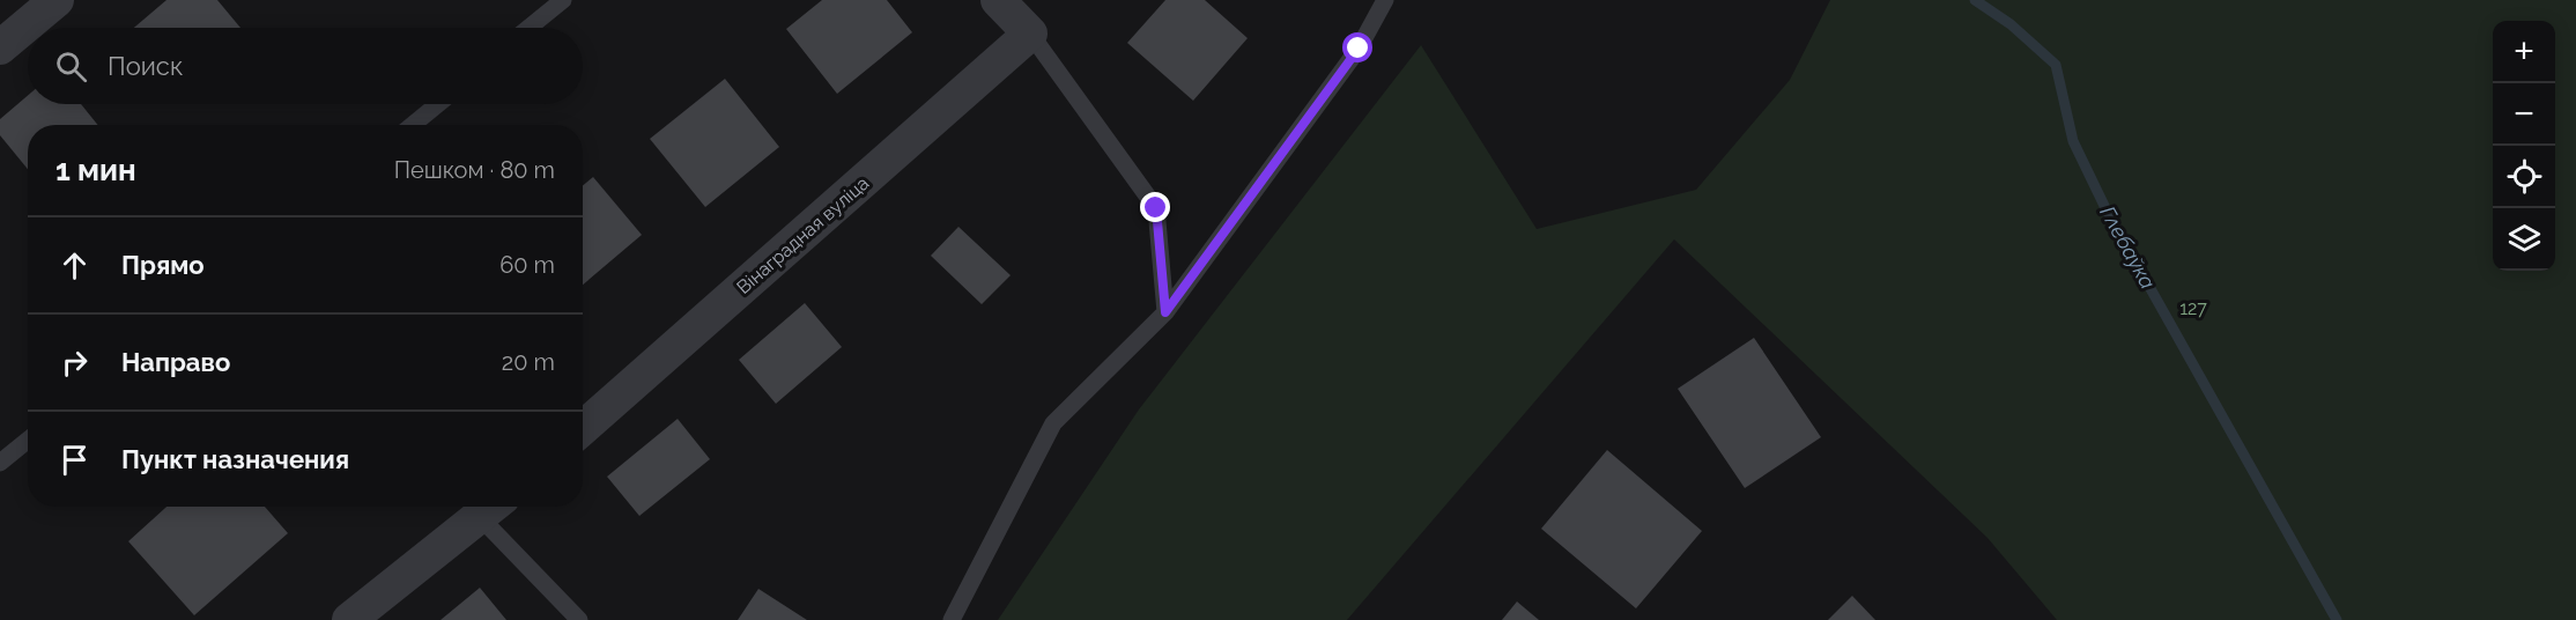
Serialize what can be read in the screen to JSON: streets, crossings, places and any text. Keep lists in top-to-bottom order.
{
  "streets": {
    "street": ["Вінаградная вуліца"]
  },
  "water": ["Глебаўка"],
  "parks": ["127"],
  "page": {
    "map_buttons": ["+", "−"],
    "search": "Поиск",
    "heading": ["1 мин", "Пешком · 80 m"],
    "list": [
      ["Прямо", "60 m"],
      ["Направо", "20 m"],
      "Пункт назначения"
    ]
  }
}
